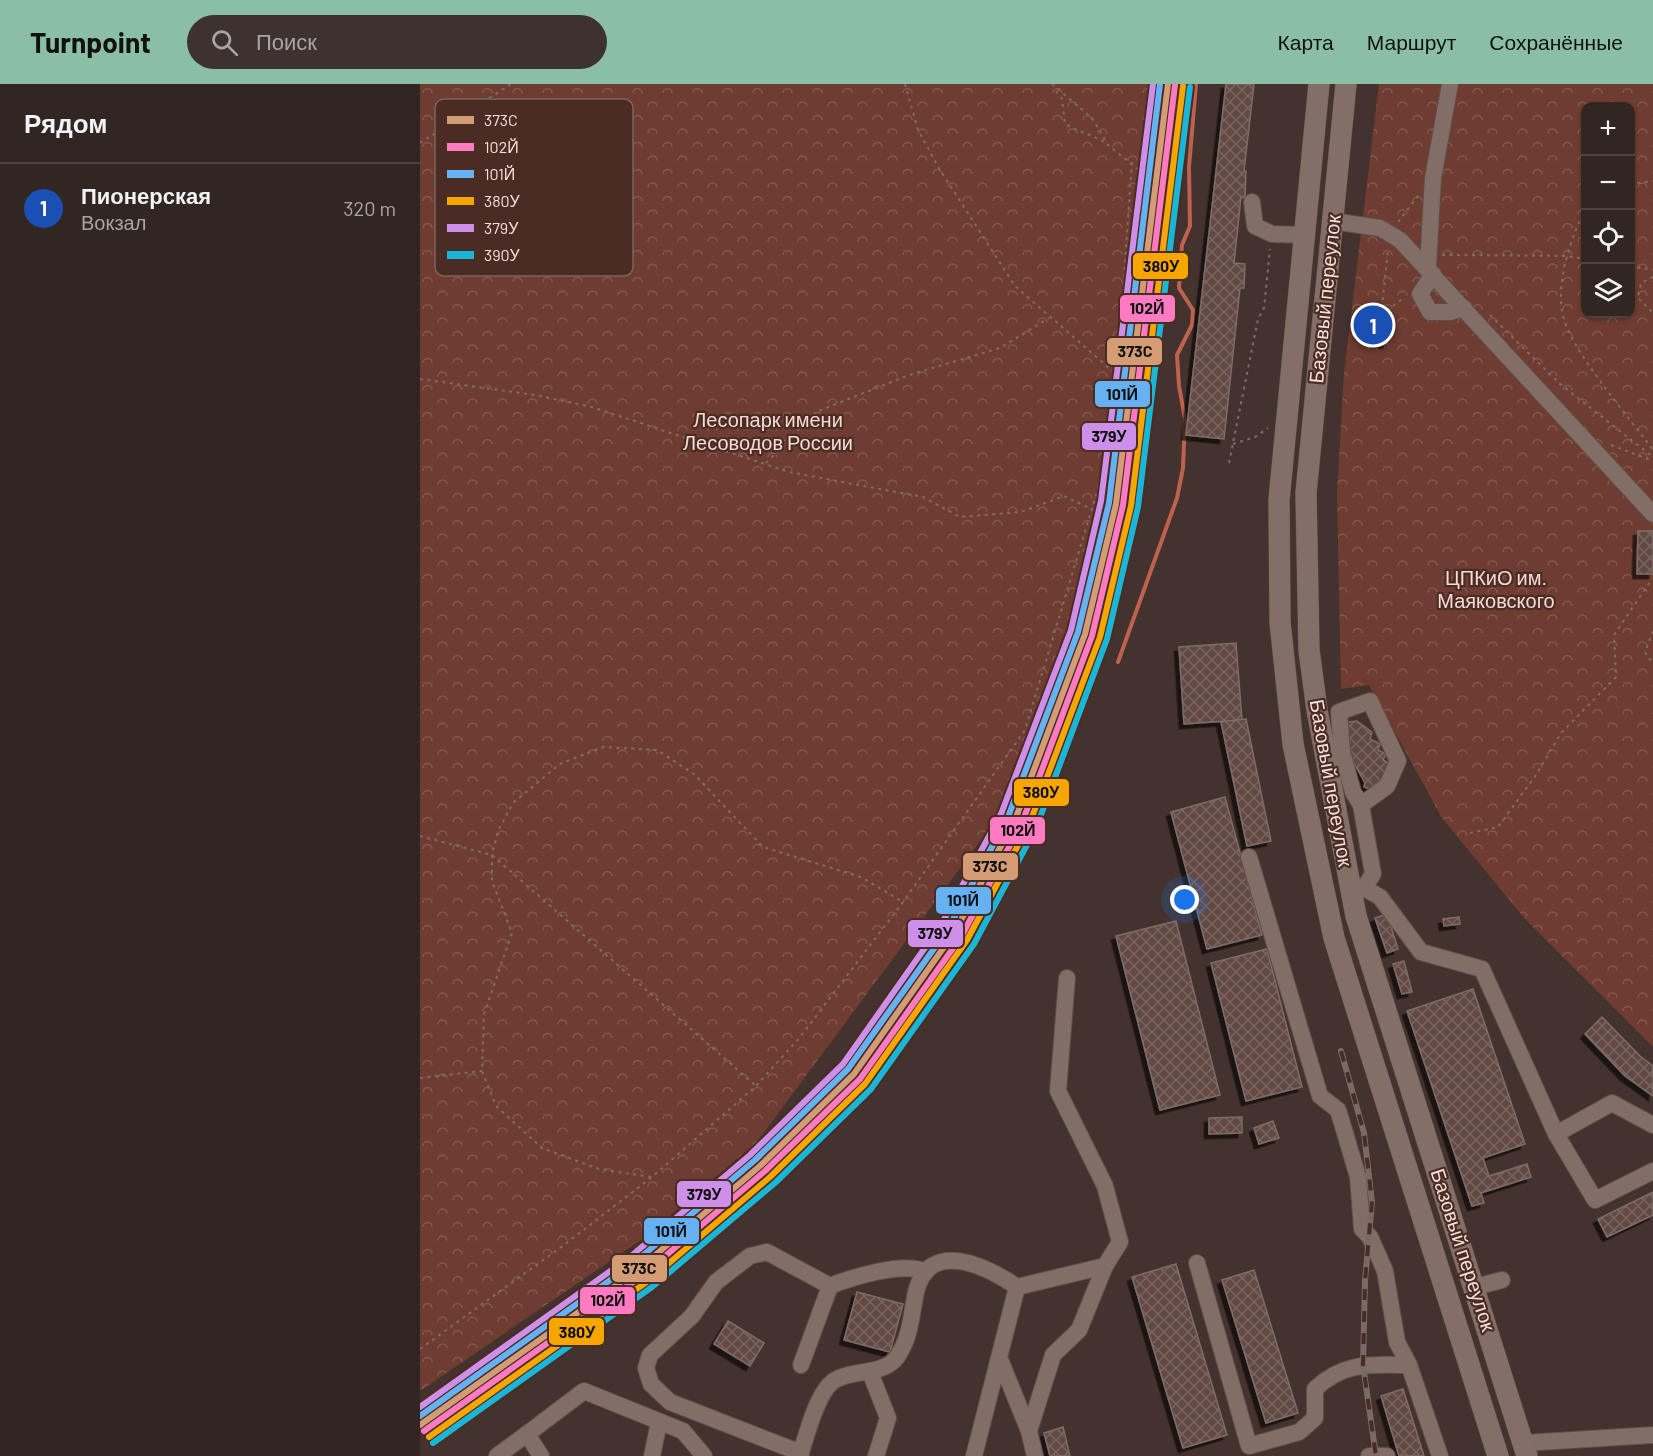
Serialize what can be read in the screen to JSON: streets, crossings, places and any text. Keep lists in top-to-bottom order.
{
  "streets": {
    "main road": ["Базовый переулок"]
  },
  "parks": ["Лесопарк имени Лесоводов России", "ЦПКиО им. Маяковского"],
  "lines": [
    "transit line 373C",
    "transit line 101Й",
    "transit line 379У",
    "transit line 102Й",
    "transit line 380У",
    "transit line 390У"
  ],
  "legend": [
    "373C",
    "102Й",
    "101Й",
    "380У",
    "379У",
    "390У"
  ],
  "page": {
    "header": "Turnpoint",
    "search": "Поиск",
    "nav": ["Карта", "Маршрут", "Сохранённые"],
    "heading": "Рядом",
    "map_buttons": ["+", "−"],
    "list": [
      {
        "mark": "1",
        "name": "Пионерская",
        "note": "Вокзал",
        "value": "320 m"
      }
    ],
    "pins": "1"
  }
}
